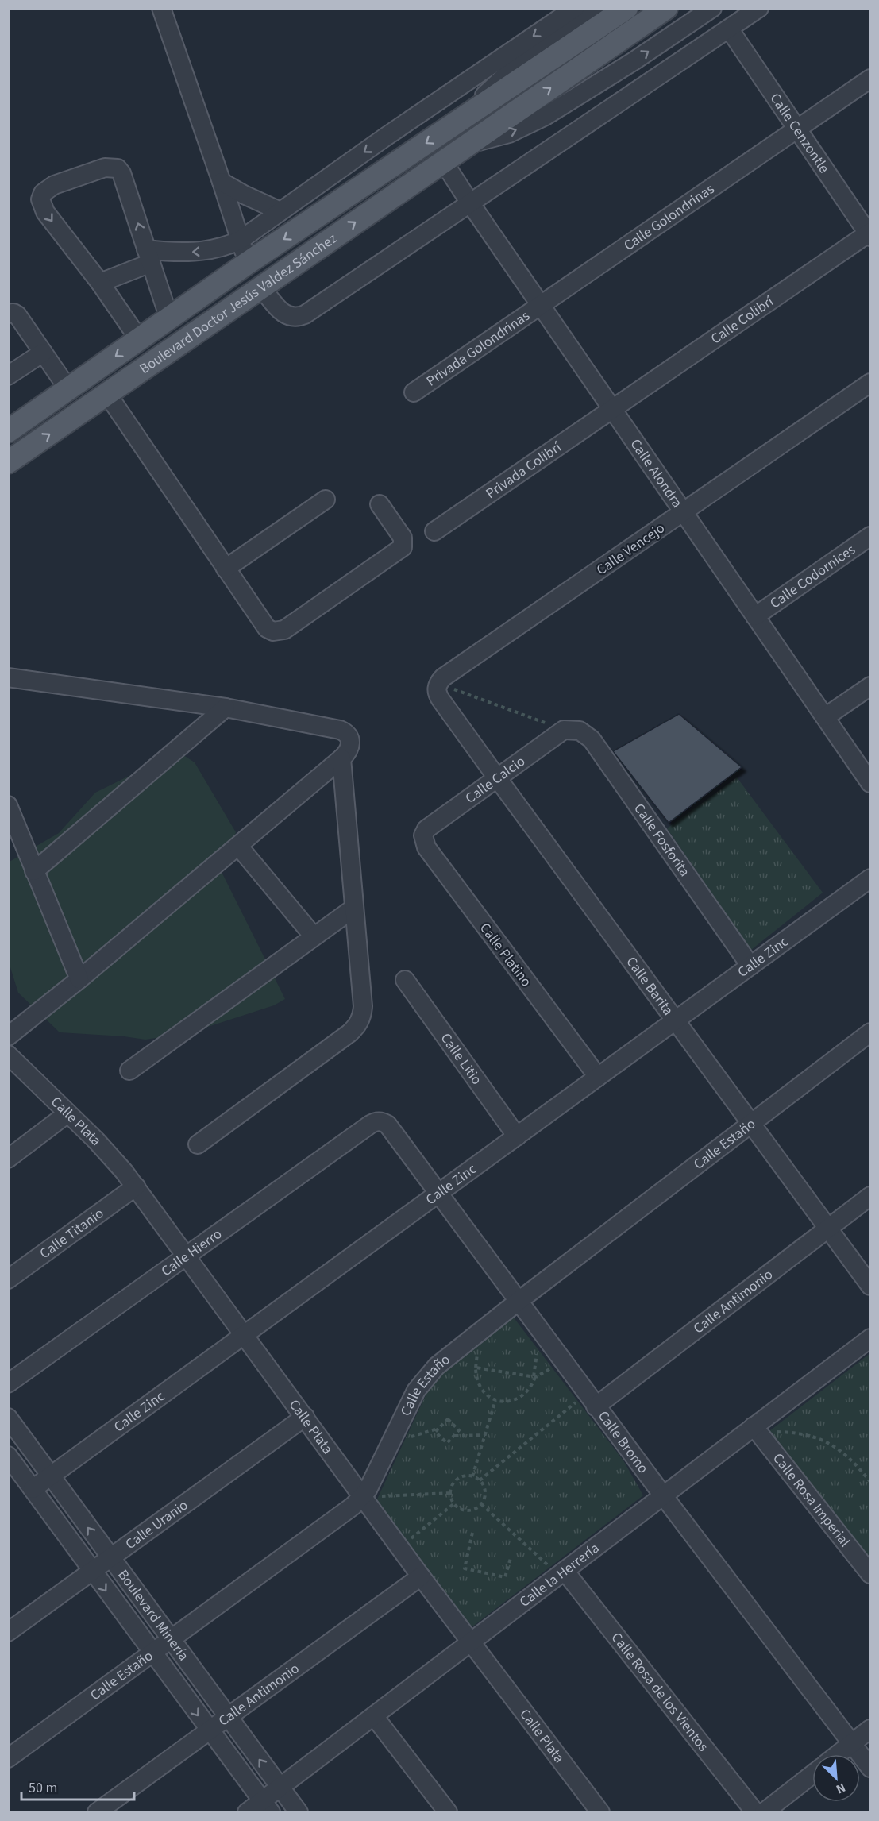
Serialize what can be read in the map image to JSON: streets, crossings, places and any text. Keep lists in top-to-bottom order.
{
  "streets": {
    "main road": ["Boulevard Doctor Jesús Valdez Sánchez"],
    "street": [
      "Calle Cenzontle",
      "Calle Golondrinas",
      "Calle Colibrí",
      "Privada Golondrinas",
      "Privada Colibrí",
      "Calle Alondra",
      "Calle Vencejo",
      "Calle Codornices",
      "Calle Calcio",
      "Calle Fosforita",
      "Calle Platino",
      "Calle Zinc",
      "Calle Barita",
      "Calle Litio",
      "Calle Plata",
      "Calle Estaño",
      "Calle Titanio",
      "Calle Hierro",
      "Calle Antimonio",
      "Calle Bromo",
      "Calle Rosa Imperial",
      "Calle Uranio",
      "Calle la Herrería",
      "Boulevard Minería",
      "Calle Rosa de los Vientos"
    ]
  },
  "crossings": [
    ["Calle Cenzontle", "Calle Golondrinas"],
    ["Calle Cenzontle", "Calle Colibrí"],
    ["Calle Golondrinas", "Privada Golondrinas"],
    ["Calle Golondrinas", "Calle Alondra"],
    ["Boulevard Doctor Jesús Valdez Sánchez", "Calle Alondra"],
    ["Calle Colibrí", "Privada Colibrí"],
    ["Calle Colibrí", "Calle Alondra"],
    ["Privada Golondrinas", "Calle Alondra"],
    ["Privada Colibrí", "Calle Alondra"],
    ["Calle Alondra", "Calle Vencejo"],
    ["Calle Alondra", "Calle Codornices"],
    ["Calle Vencejo", "Calle Barita"],
    ["Calle Calcio", "Calle Fosforita"],
    ["Calle Calcio", "Calle Platino"],
    ["Calle Calcio", "Calle Barita"],
    ["Calle Fosforita", "Calle Zinc"],
    ["Calle Platino", "Calle Zinc"],
    ["Calle Zinc", "Calle Barita"],
    ["Calle Zinc", "Calle Litio"],
    ["Calle Zinc", "Calle Plata"],
    ["Calle Zinc", "Calle Bromo"],
    ["Calle Zinc", "Boulevard Minería"],
    ["Calle Barita", "Calle Estaño"],
    ["Calle Barita", "Calle Antimonio"],
    ["Calle Plata", "Calle Estaño"],
    ["Calle Plata", "Calle Titanio"],
    ["Calle Plata", "Calle Hierro"],
    ["Calle Plata", "Calle Antimonio"],
    ["Calle Plata", "Calle Uranio"],
    ["Calle Plata", "Calle la Herrería"],
    ["Calle Estaño", "Calle Bromo"],
    ["Calle Estaño", "Boulevard Minería"],
    ["Calle Hierro", "Calle Bromo"],
    ["Calle Antimonio", "Calle Bromo"],
    ["Calle Antimonio", "Boulevard Minería"],
    ["Calle Bromo", "Calle la Herrería"],
    ["Calle Rosa Imperial", "Calle la Herrería"],
    ["Calle Uranio", "Boulevard Minería"],
    ["Calle la Herrería", "Boulevard Minería"],
    ["Calle la Herrería", "Calle Rosa de los Vientos"]
  ],
  "scale_bar": "50 m",
  "north": "bottom right"
}
